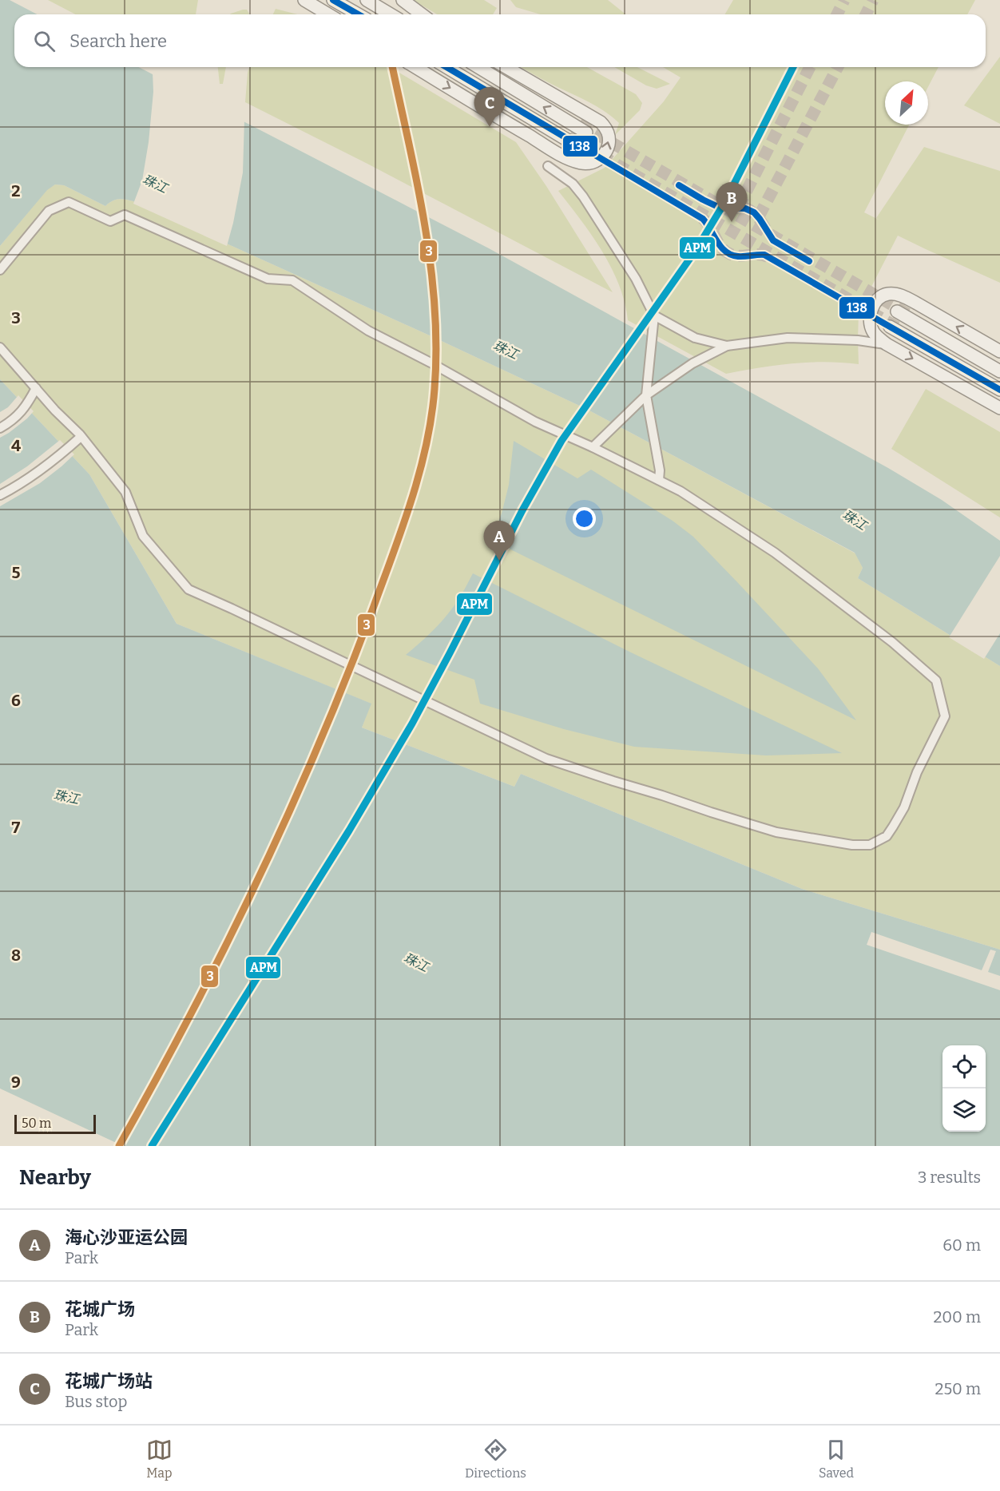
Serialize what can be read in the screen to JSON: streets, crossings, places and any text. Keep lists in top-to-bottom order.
{
  "water": ["珠江"],
  "lines": ["transit line 138", "metro line 3", "transit line APM"],
  "scale_bar": "50 m",
  "north": "top right",
  "page": {
    "search": "Search here",
    "pins": ["C", "B", "A"],
    "scale": "50 m",
    "heading": ["Nearby", "3 results"],
    "list": [
      {
        "mark": "A",
        "name": "海心沙亚运公园",
        "note": "Park",
        "value": "60 m"
      },
      {
        "mark": "B",
        "name": "花城广场",
        "note": "Park",
        "value": "200 m"
      },
      {
        "mark": "C",
        "name": "花城广场站",
        "note": "Bus stop",
        "value": "250 m"
      }
    ],
    "nav": ["Map", "Directions", "Saved"]
  },
  "grid": {
    "rows": [
      "2",
      "3",
      "4",
      "5",
      "6",
      "7",
      "8",
      "9"
    ]
  }
}
